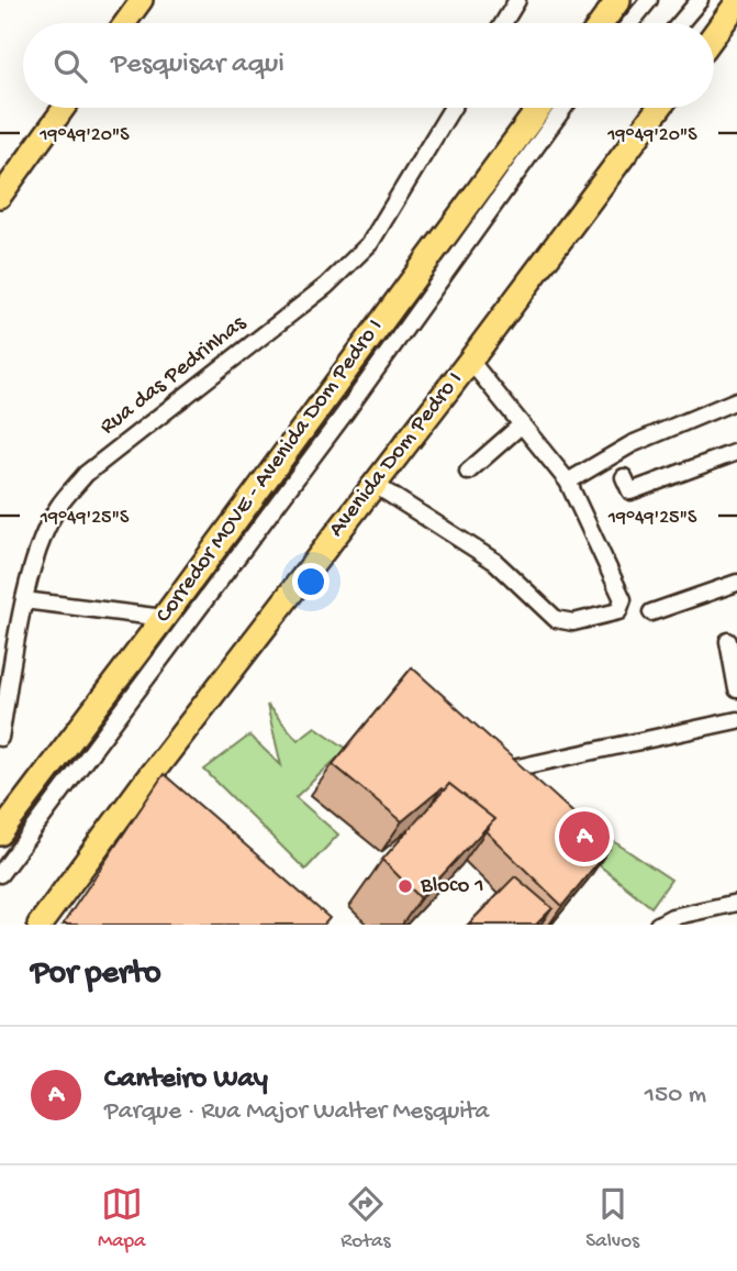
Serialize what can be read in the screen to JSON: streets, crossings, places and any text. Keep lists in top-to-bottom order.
{
  "streets": {
    "highway": ["Avenida Dom Pedro I"],
    "street": ["Rua das Pedrinhas", "Corredor MOVE - Avenida Dom Pedro I"]
  },
  "places": ["Bloco 1"],
  "page": {
    "search": "Pesquisar aqui",
    "pins": "A",
    "heading": "Por perto",
    "list": [
      {
        "mark": "A",
        "name": "Canteiro Way",
        "note": "Parque · Rua Major Walter Mesquita",
        "value": "150 m"
      }
    ],
    "nav": ["Mapa", "Rotas", "Salvos"]
  },
  "coordinates": ["19°49'20\"S", "19°49'25\"S"]
}
